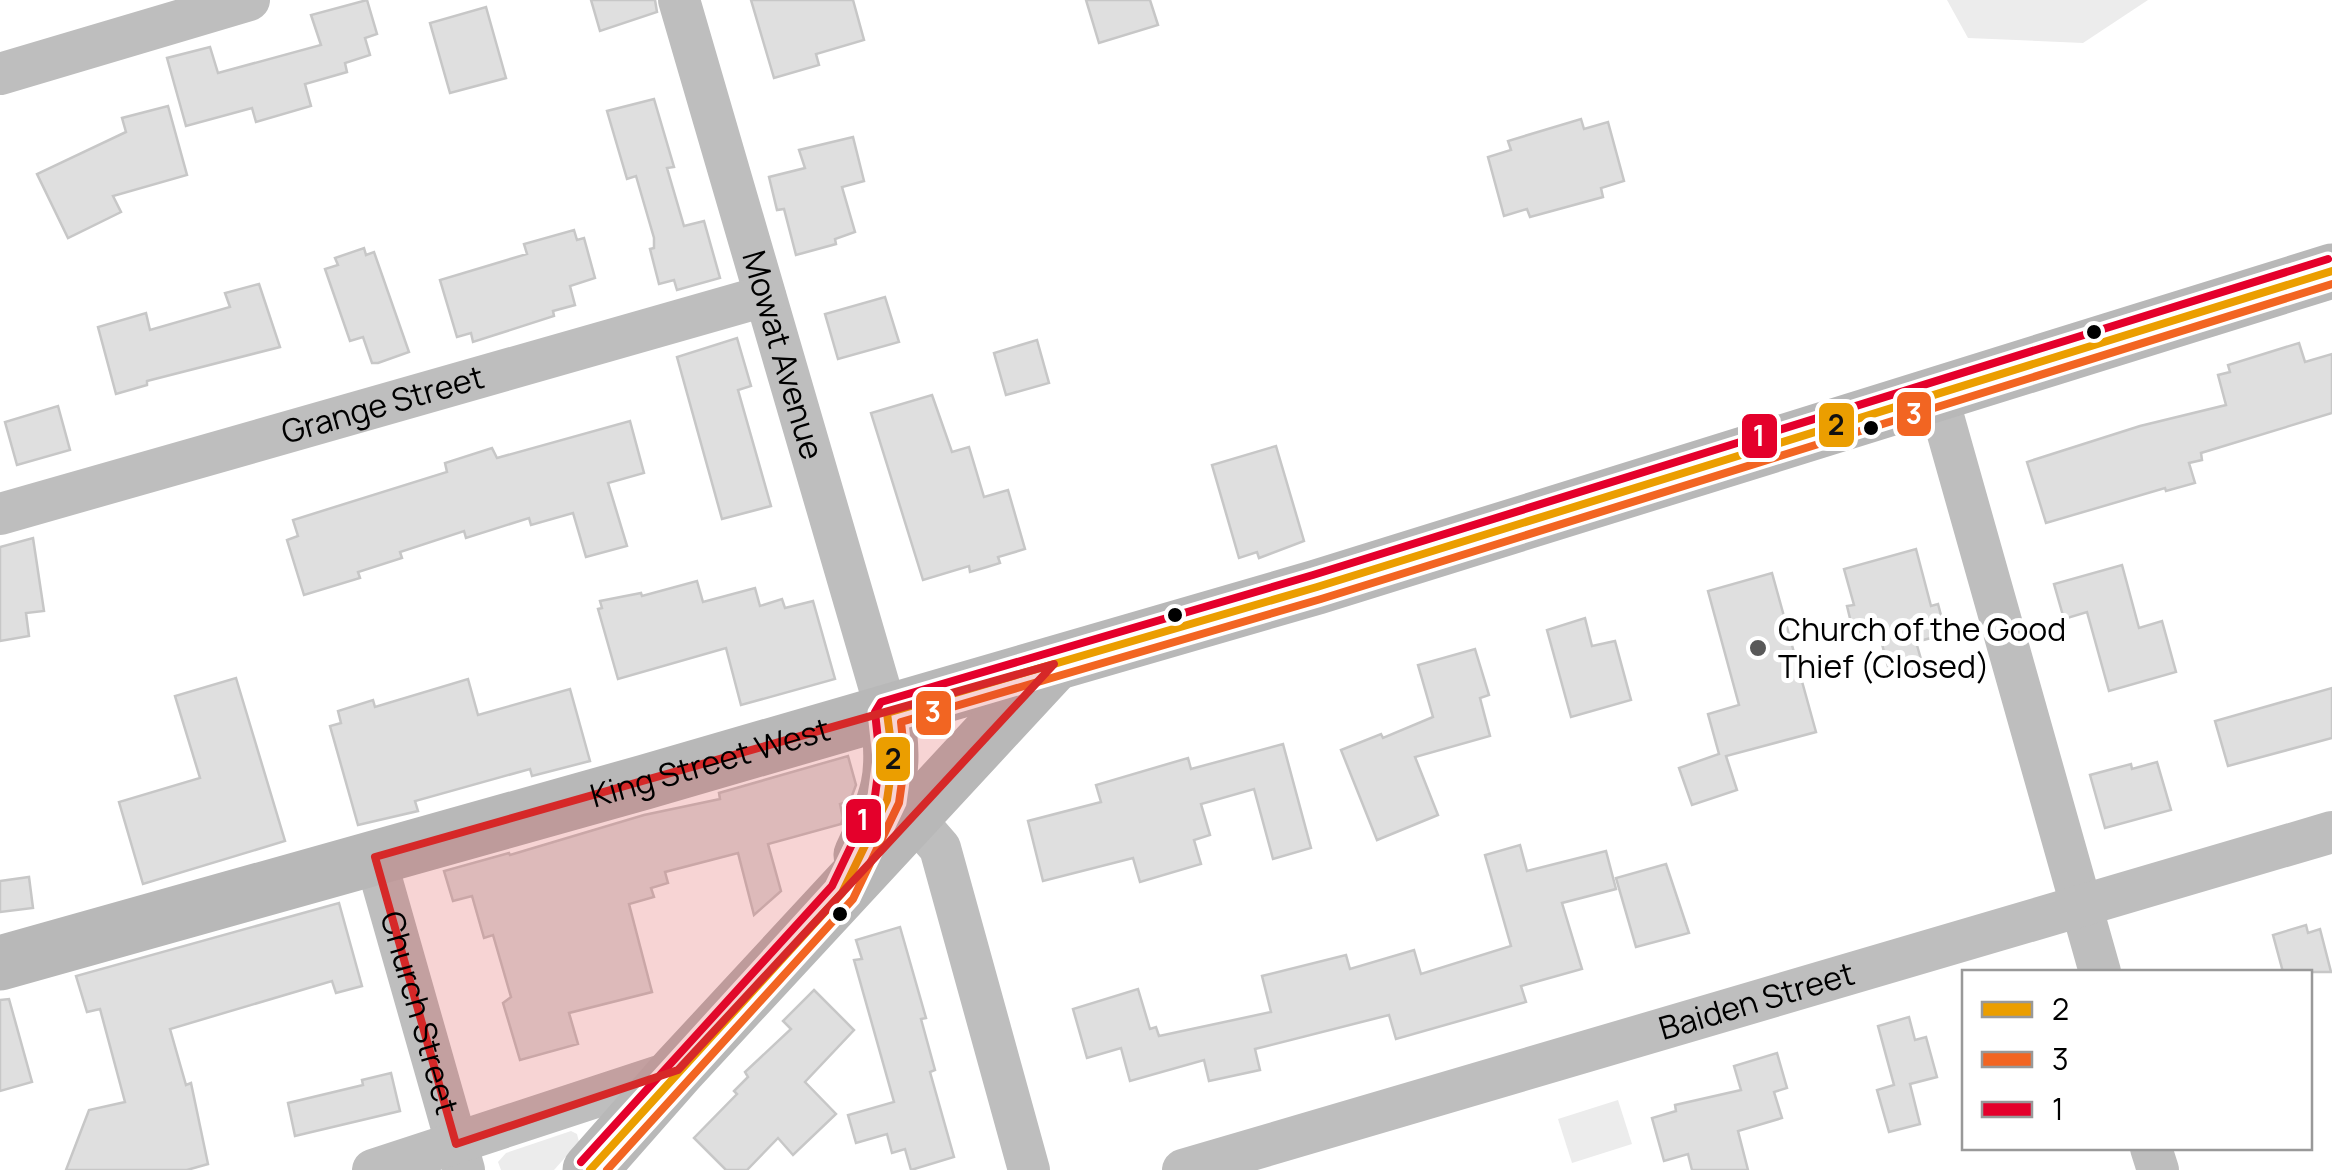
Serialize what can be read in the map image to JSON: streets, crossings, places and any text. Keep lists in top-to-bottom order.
{
  "streets": {
    "main road": ["King Street West"],
    "street": [
      "Mowat Avenue",
      "Grange Street",
      "Baiden Street",
      "Church Street"
    ]
  },
  "crossings": [
    ["Mowat Avenue", "Grange Street"],
    ["Mowat Avenue", "King Street West"],
    ["King Street West", "Church Street"]
  ],
  "places": ["Church of the Good Thief (Closed)"],
  "lines": ["transit line 1", "transit line 2", "transit line 3"],
  "legend": ["2", "3", "1"]
}
